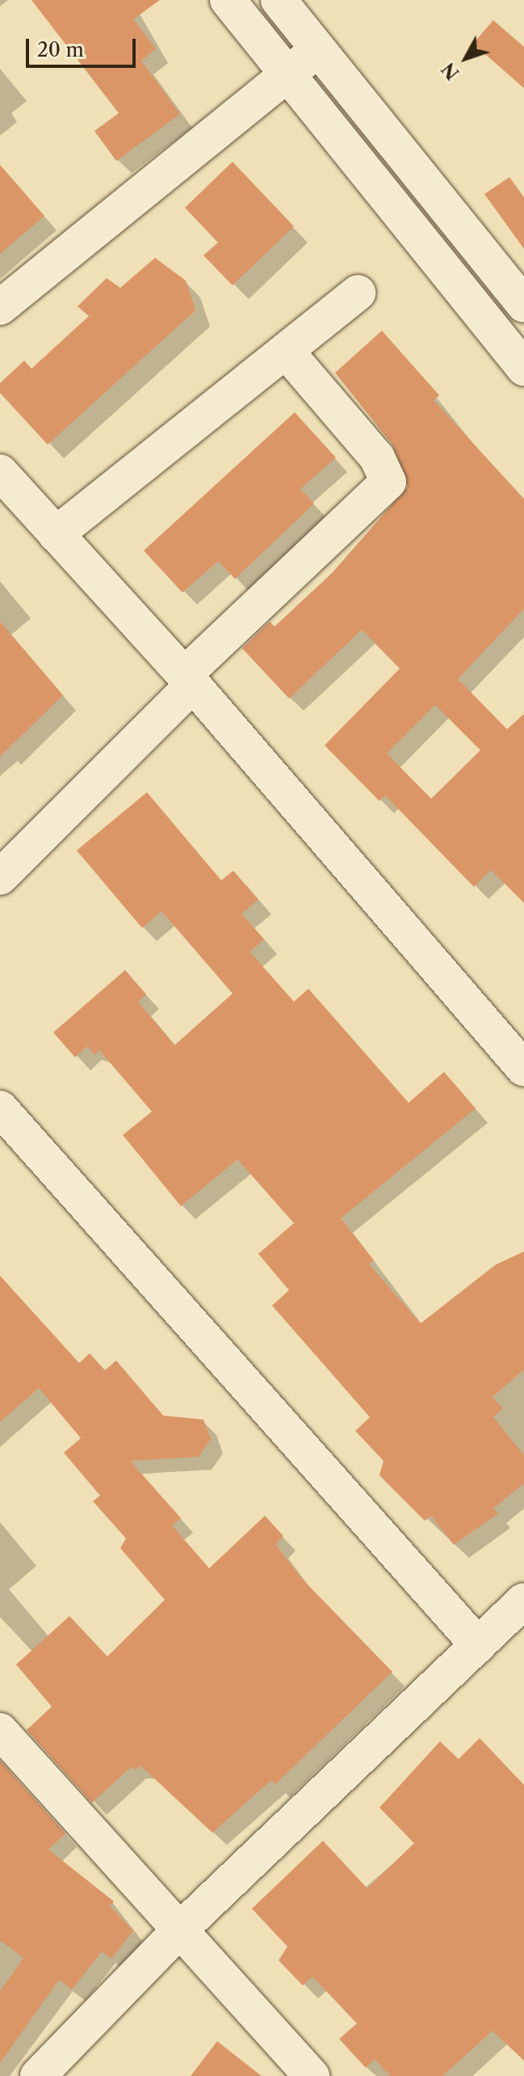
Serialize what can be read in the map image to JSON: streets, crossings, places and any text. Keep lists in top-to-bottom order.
{
  "scale_bar": "20 m",
  "north": "bottom left"
}
